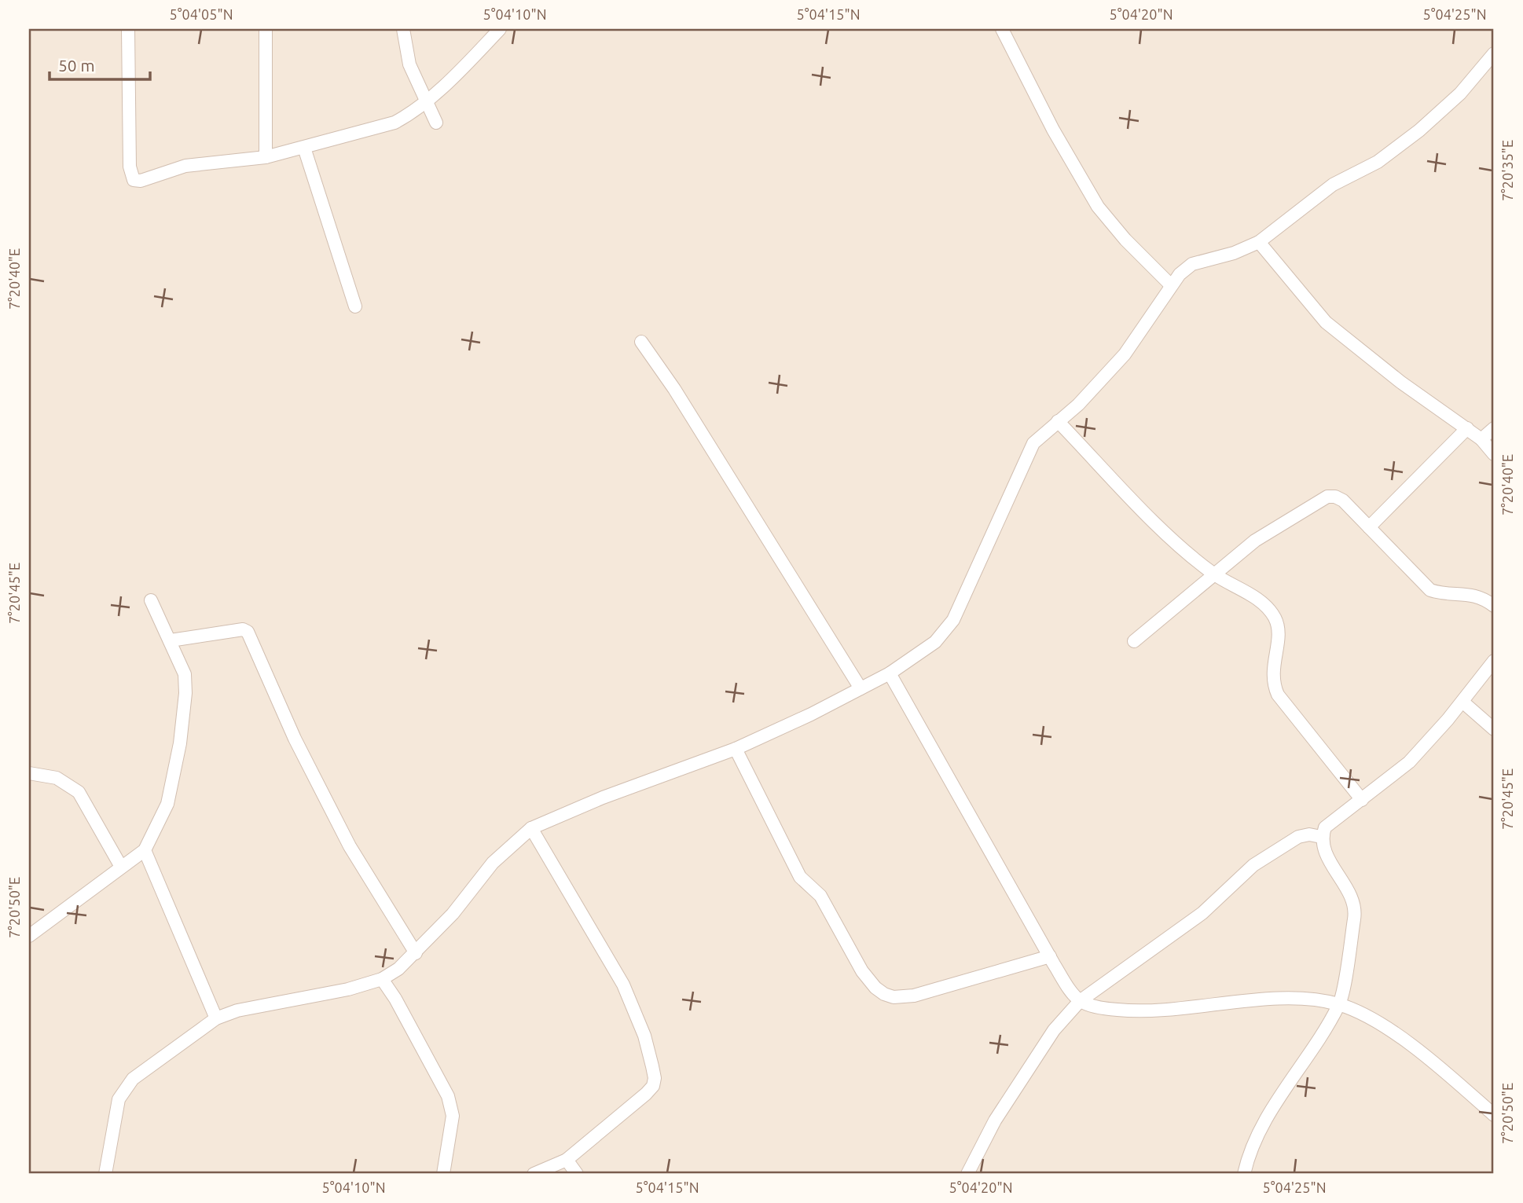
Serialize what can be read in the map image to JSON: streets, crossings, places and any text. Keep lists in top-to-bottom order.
{
  "scale_bar": "50 m",
  "coordinates": [
    "5°04'05\"N",
    "5°04'10\"N",
    "5°04'15\"N",
    "5°04'20\"N",
    "5°04'25\"N",
    "7°20'35\"E",
    "7°20'40\"E",
    "7°20'45\"E",
    "7°20'50\"E"
  ]
}
